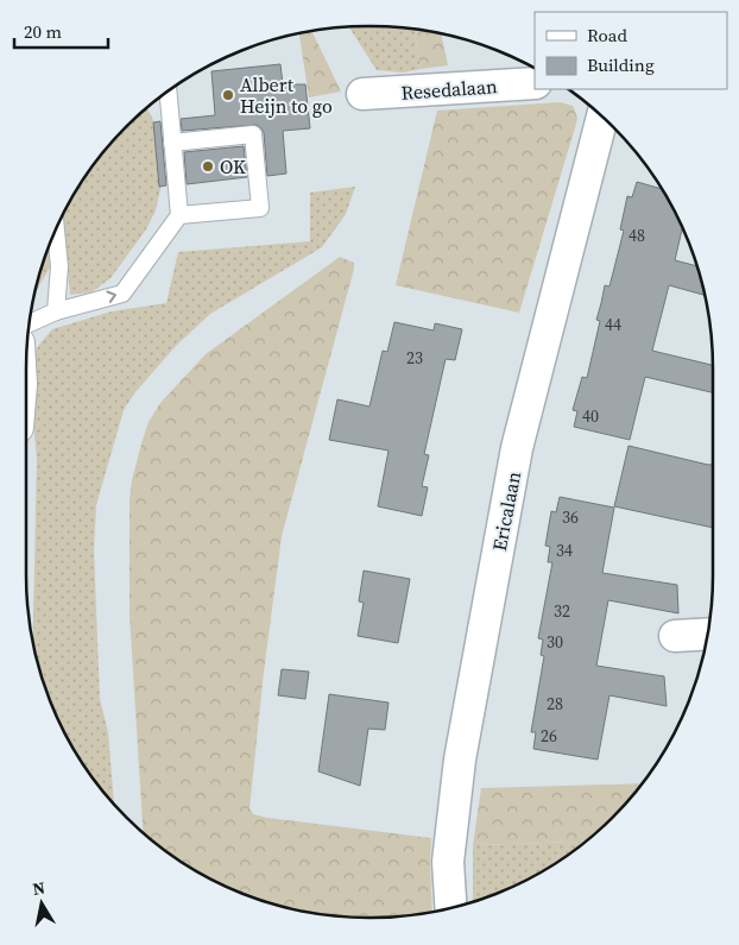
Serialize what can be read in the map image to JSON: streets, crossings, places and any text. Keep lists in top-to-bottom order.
{
  "streets": {
    "street": ["Resedalaan", "Ericalaan"]
  },
  "places": ["Albert Heijn to go", "OK"],
  "house_numbers": [
    "48",
    "44",
    "23",
    "40",
    "36",
    "34",
    "32",
    "30",
    "28",
    "26"
  ],
  "legend": ["Road", "Building"],
  "scale_bar": "20 m",
  "north": "top"
}
